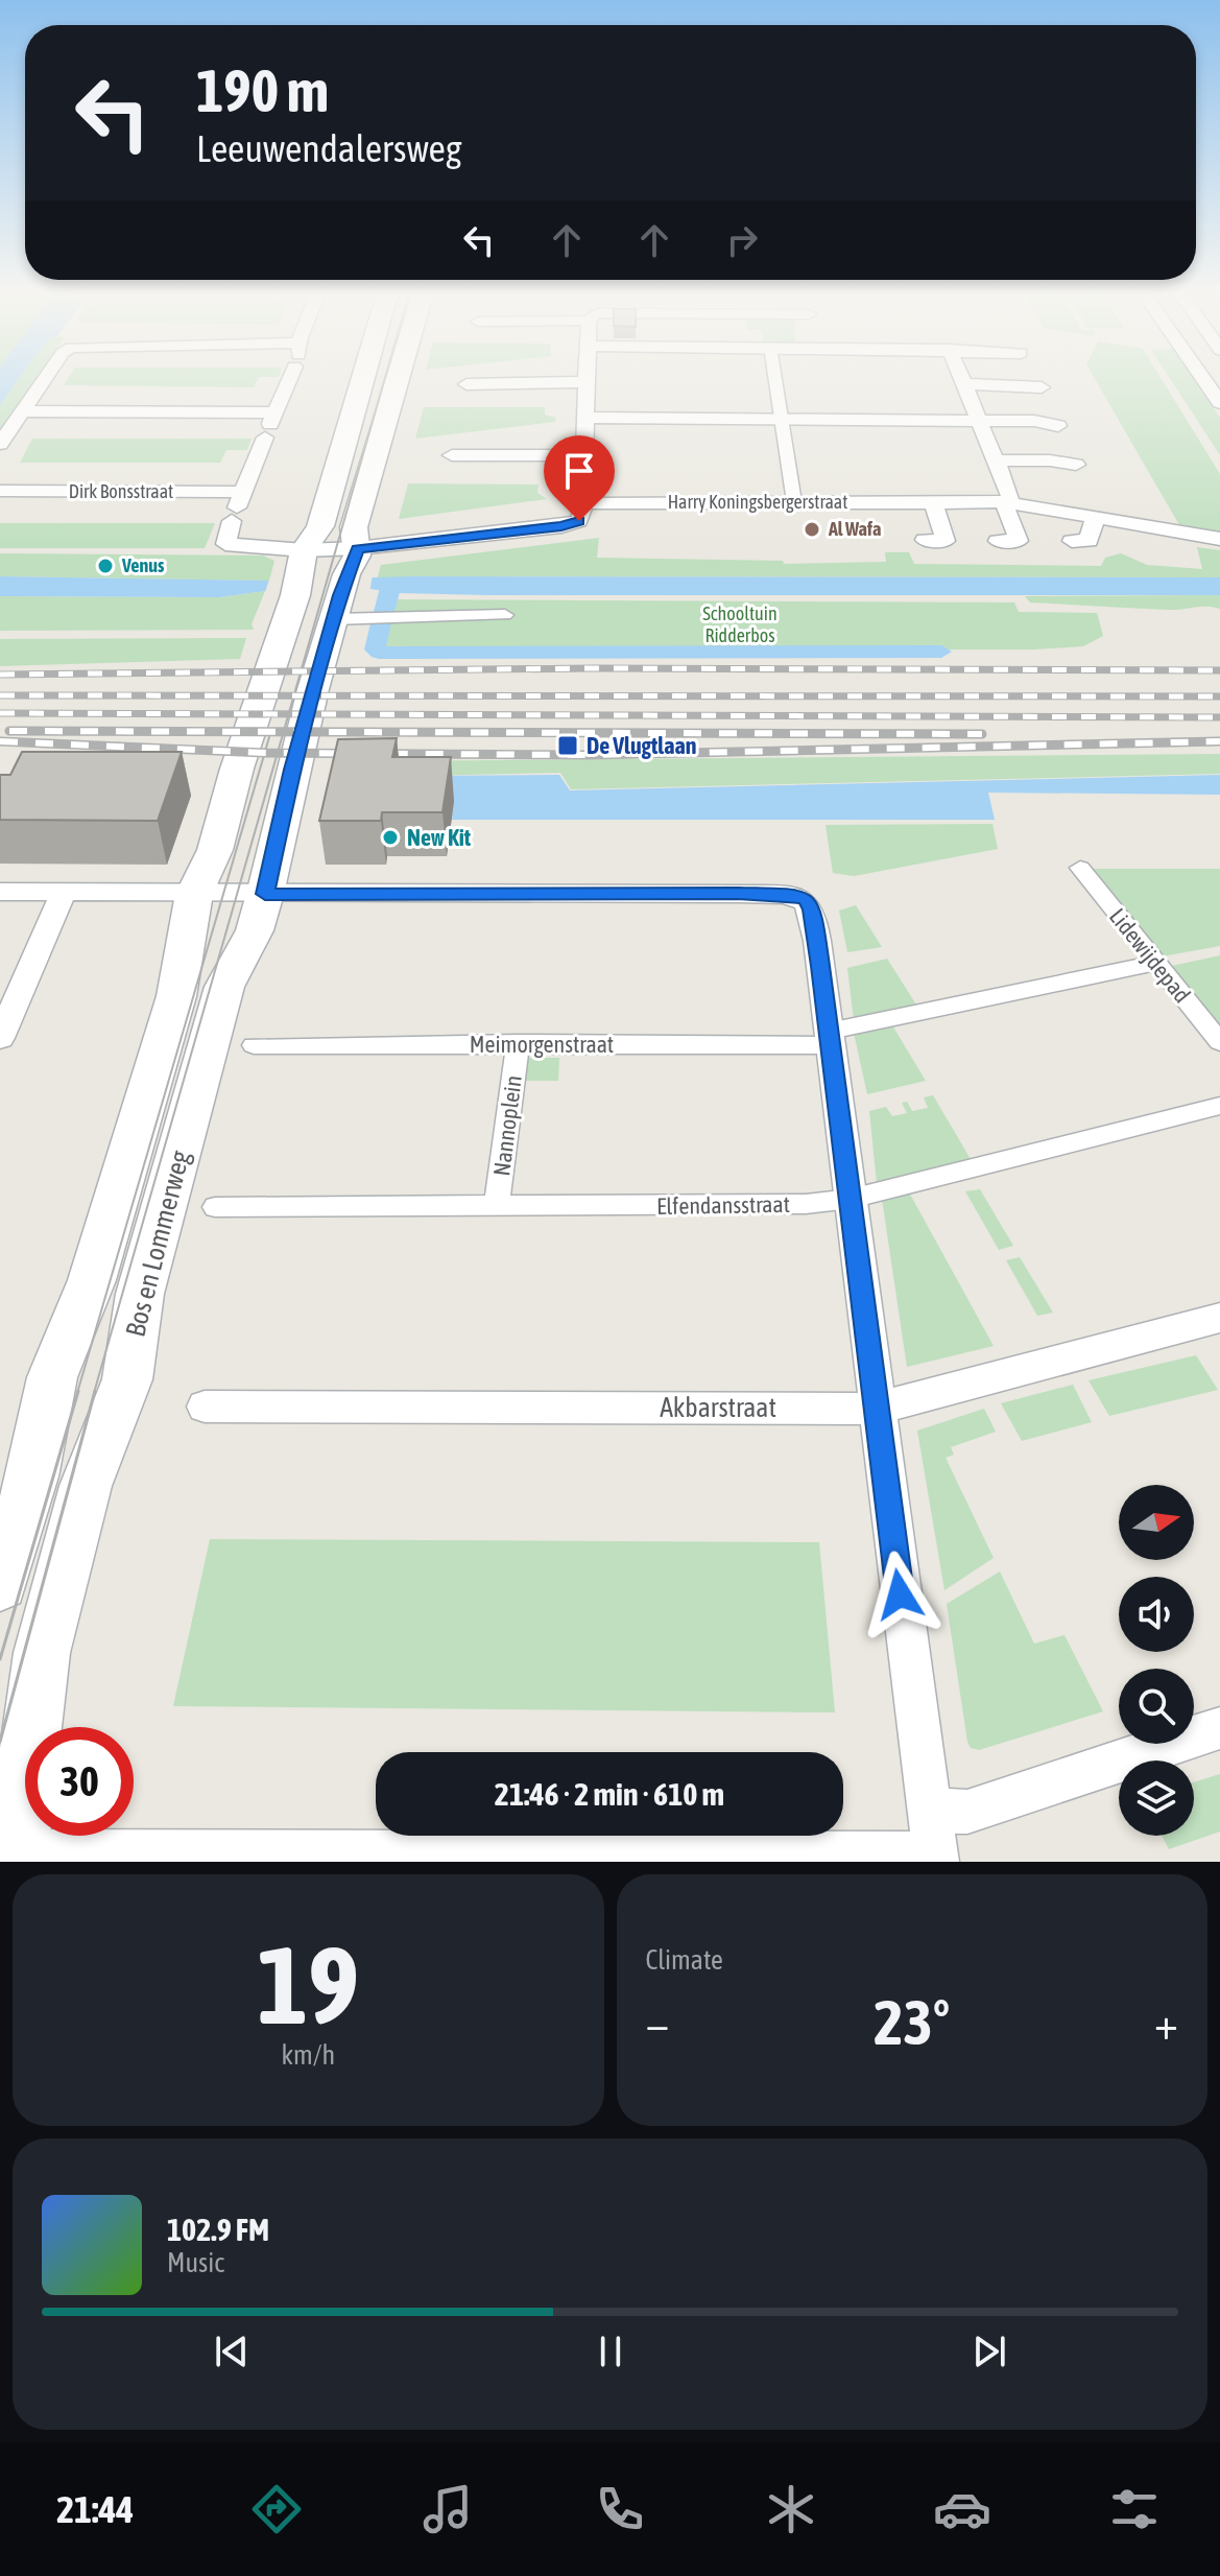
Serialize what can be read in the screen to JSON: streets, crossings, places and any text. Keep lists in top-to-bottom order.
{
  "streets": {
    "main road": ["Bos en Lommerweg"],
    "street": [
      "Dirk Bonsstraat",
      "Harry Koningsbergerstraat",
      "Lidewijdepad",
      "Meimorgenstraat",
      "Nannoplein",
      "Elfendansstraat",
      "Akbarstraat"
    ]
  },
  "crossings": [
    ["Lidewijdepad", "Meimorgenstraat"],
    ["Meimorgenstraat", "Nannoplein"],
    ["Nannoplein", "Elfendansstraat"]
  ],
  "parks": ["Schooltuin Ridderbos"],
  "places": {
    "other": ["Al Wafa", "Venus", "New Kit"],
    "transit": ["De Vlugtlaan"]
  },
  "north": "right",
  "page": {
    "turn": ["190 m", "Leeuwendalersweg"],
    "limit": "30",
    "trip": "21:46 · 2 min · 610 m",
    "tile": [
      ["19", "km/h"],
      "Climate"
    ],
    "heat": ["−", "23°", "+"],
    "song": ["102.9 FM", "Music"],
    "tabs": "21:44"
  }
}
